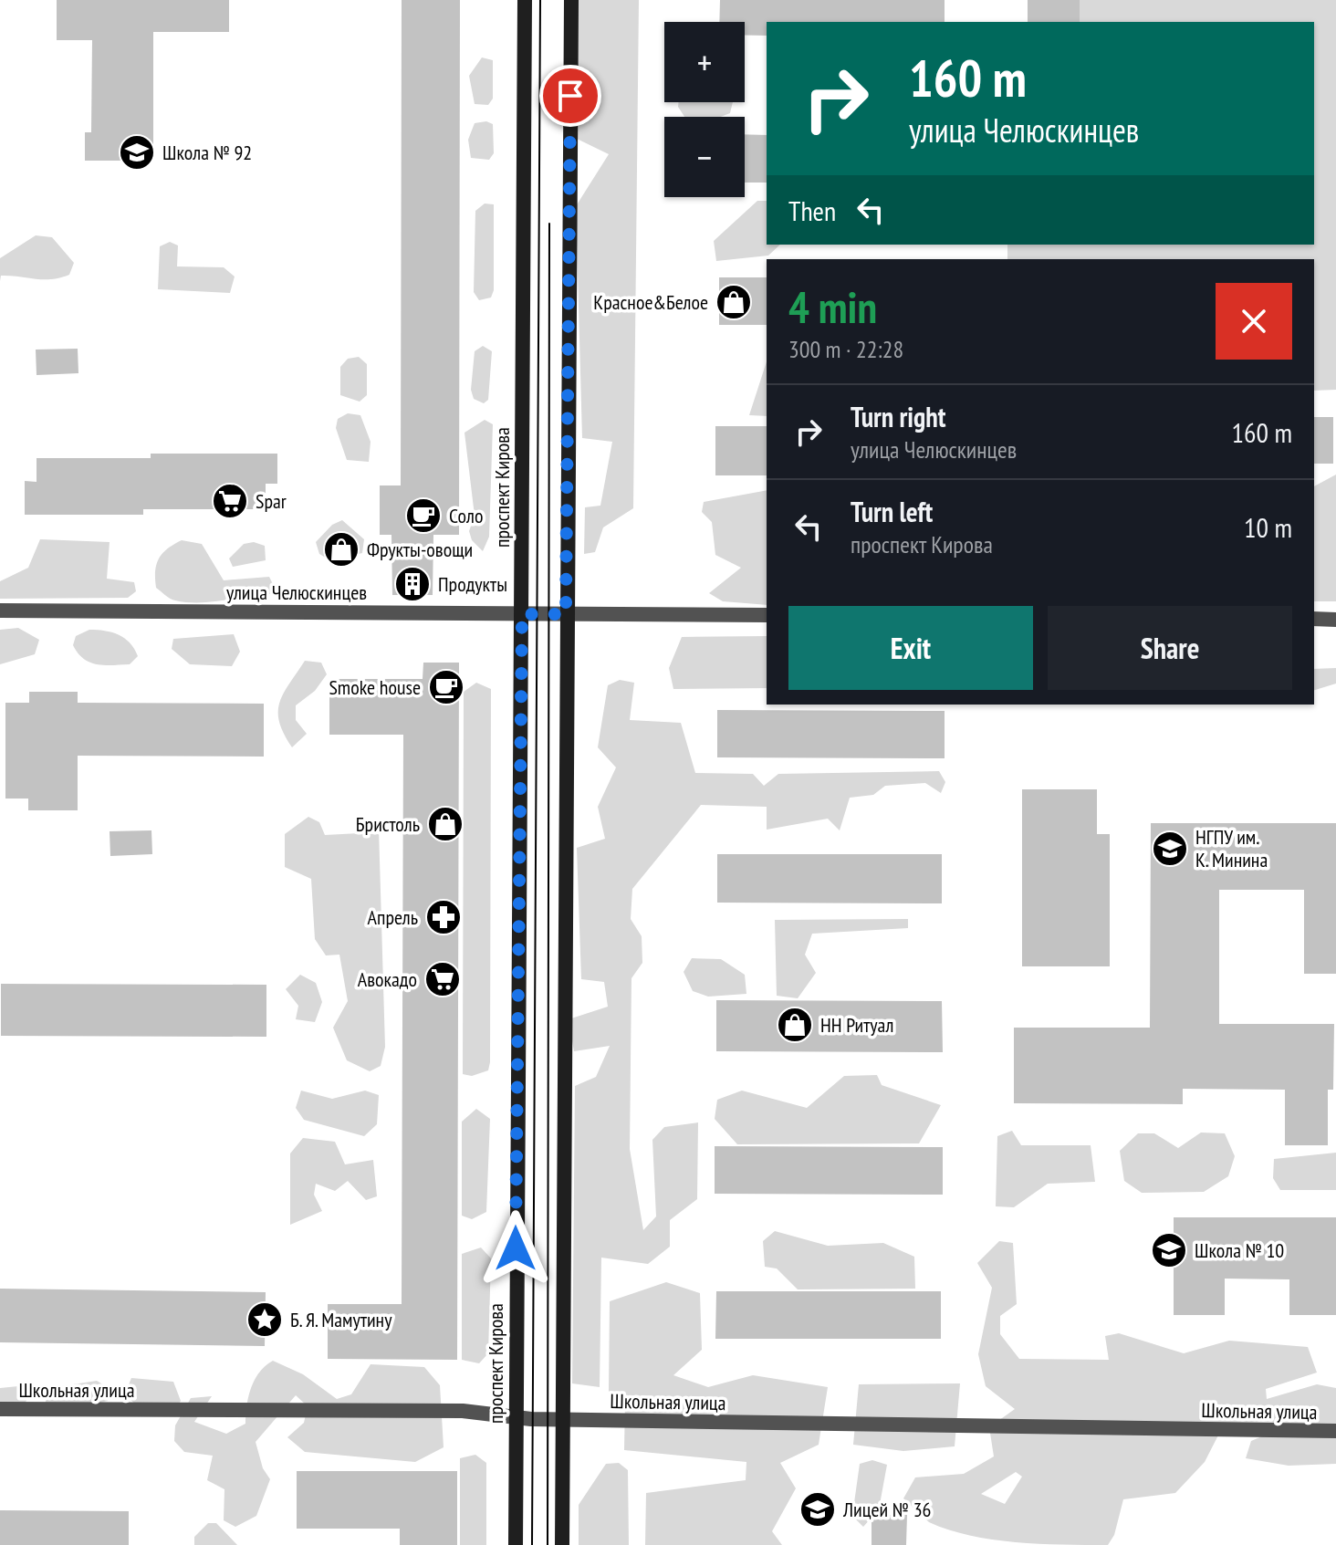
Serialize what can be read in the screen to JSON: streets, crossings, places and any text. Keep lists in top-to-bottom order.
{
  "streets": {
    "street": ["проспект Кирова", "улица Челюскинцев", "Школьная улица"]
  },
  "crossings": [
    ["проспект Кирова", "улица Челюскинцев"],
    ["проспект Кирова", "Школьная улица"]
  ],
  "places": {
    "school or university": [
      "Школа № 92",
      "НГПУ им. К. Минина",
      "Школа № 10",
      "Лицей № 36"
    ],
    "shop": [
      "Красное&Белое",
      "Фрукты-овощи",
      "Бристоль",
      "НН Ритуал"
    ],
    "supermarket": ["Spar", "Авокадо"],
    "cafe": ["Соло", "Smoke house"],
    "building": ["Продукты"],
    "pharmacy": ["Апрель"],
    "place": ["Б. Я. Мамутину"]
  },
  "page": {
    "map_buttons": ["+", "−"],
    "turn": ["160 m", "улица Челюскинцев"],
    "then": "Then",
    "heading": ["4 min", "300 m · 22:28"],
    "list": [
      {
        "name": "Turn right",
        "note": "улица Челюскинцев",
        "value": "160 m"
      },
      {
        "name": "Turn left",
        "note": "проспект Кирова",
        "value": "10 m"
      }
    ],
    "buttons": ["Exit", "Share"]
  }
}
